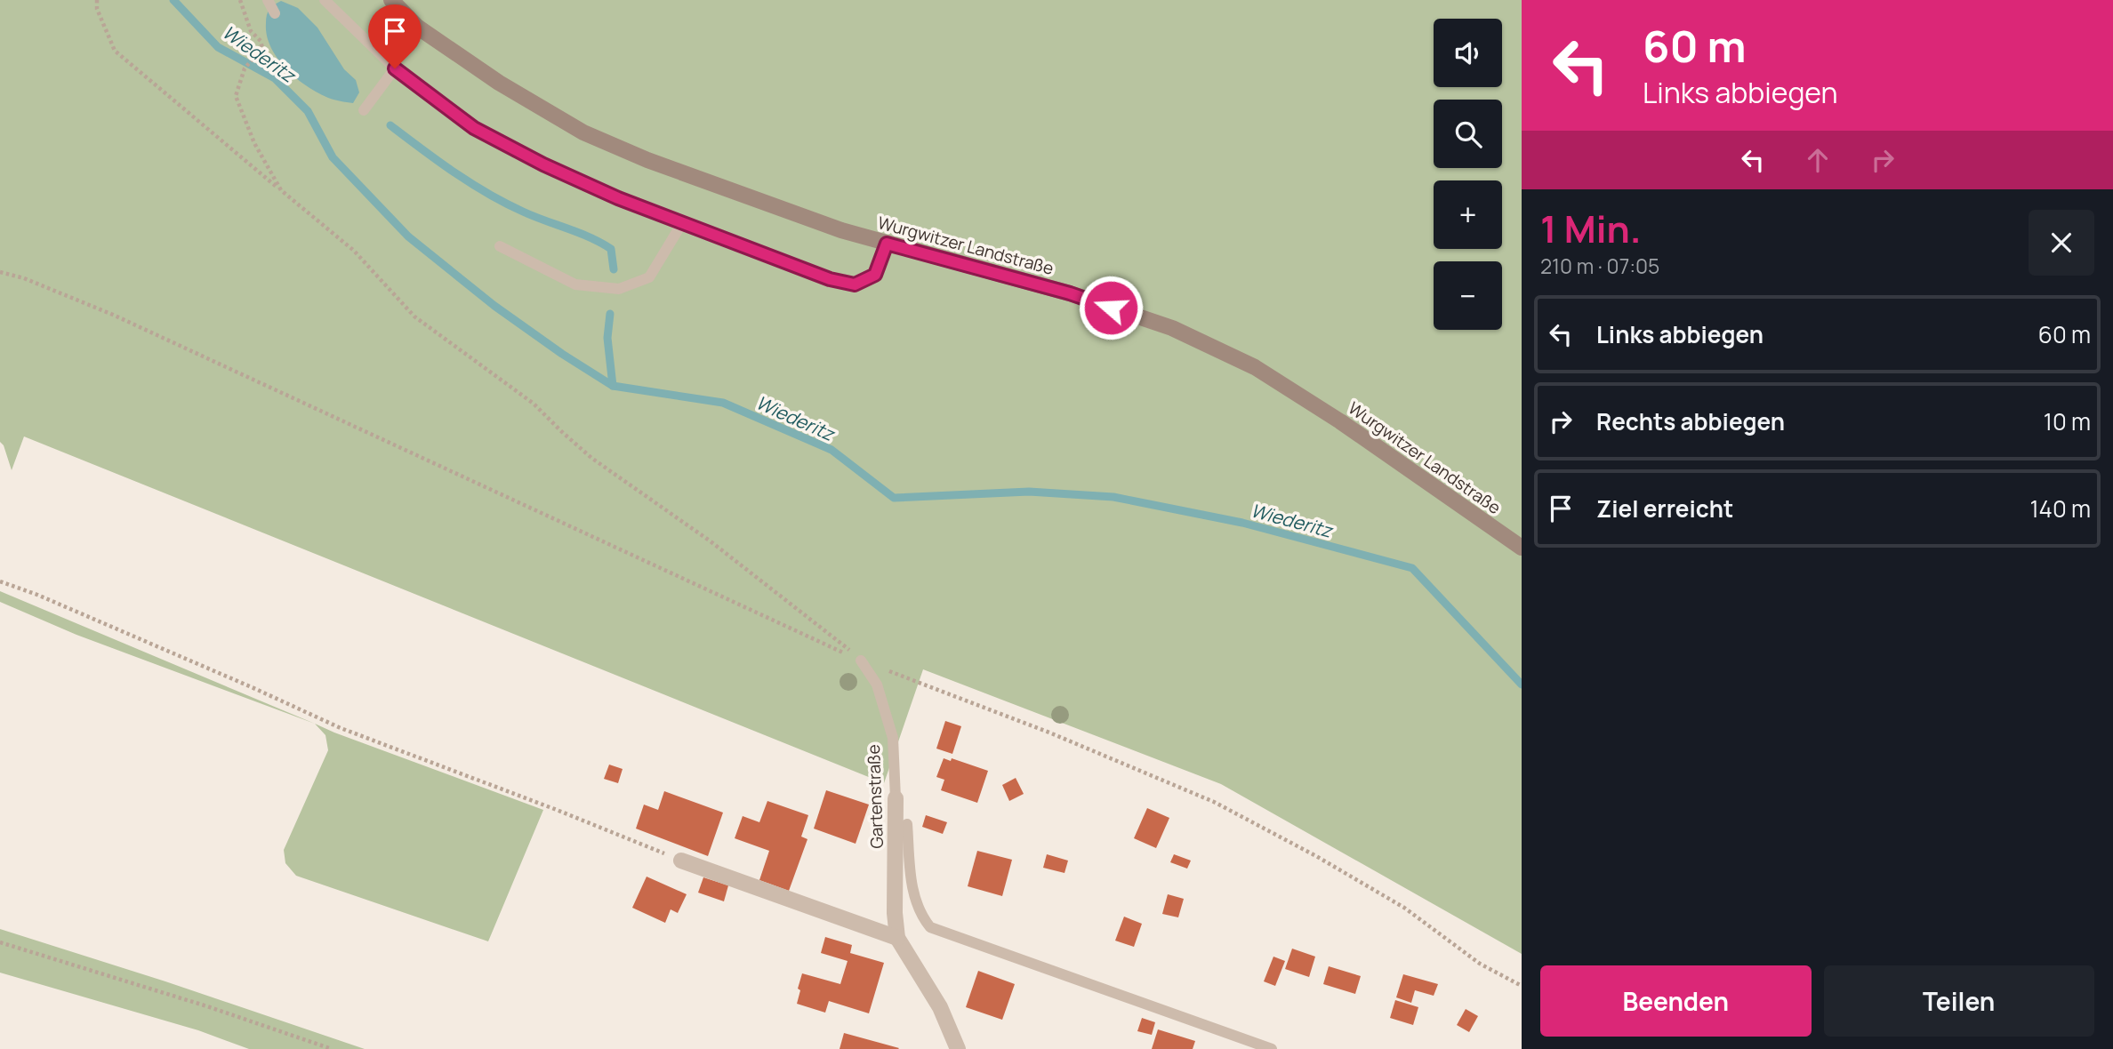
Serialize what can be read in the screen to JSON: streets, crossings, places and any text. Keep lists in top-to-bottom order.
{
  "streets": {
    "main road": ["Wurgwitzer Landstraße"],
    "street": ["Gartenstraße"]
  },
  "water": ["Wiederitz"],
  "page": {
    "turn": ["60 m", "Links abbiegen"],
    "map_buttons": ["+", "−"],
    "heading": ["1 Min.", "210 m · 07:05"],
    "list": [
      {
        "name": "Links abbiegen",
        "value": "60 m"
      },
      {
        "name": "Rechts abbiegen",
        "value": "10 m"
      },
      {
        "name": "Ziel erreicht",
        "value": "140 m"
      }
    ],
    "buttons": ["Beenden", "Teilen"]
  }
}
